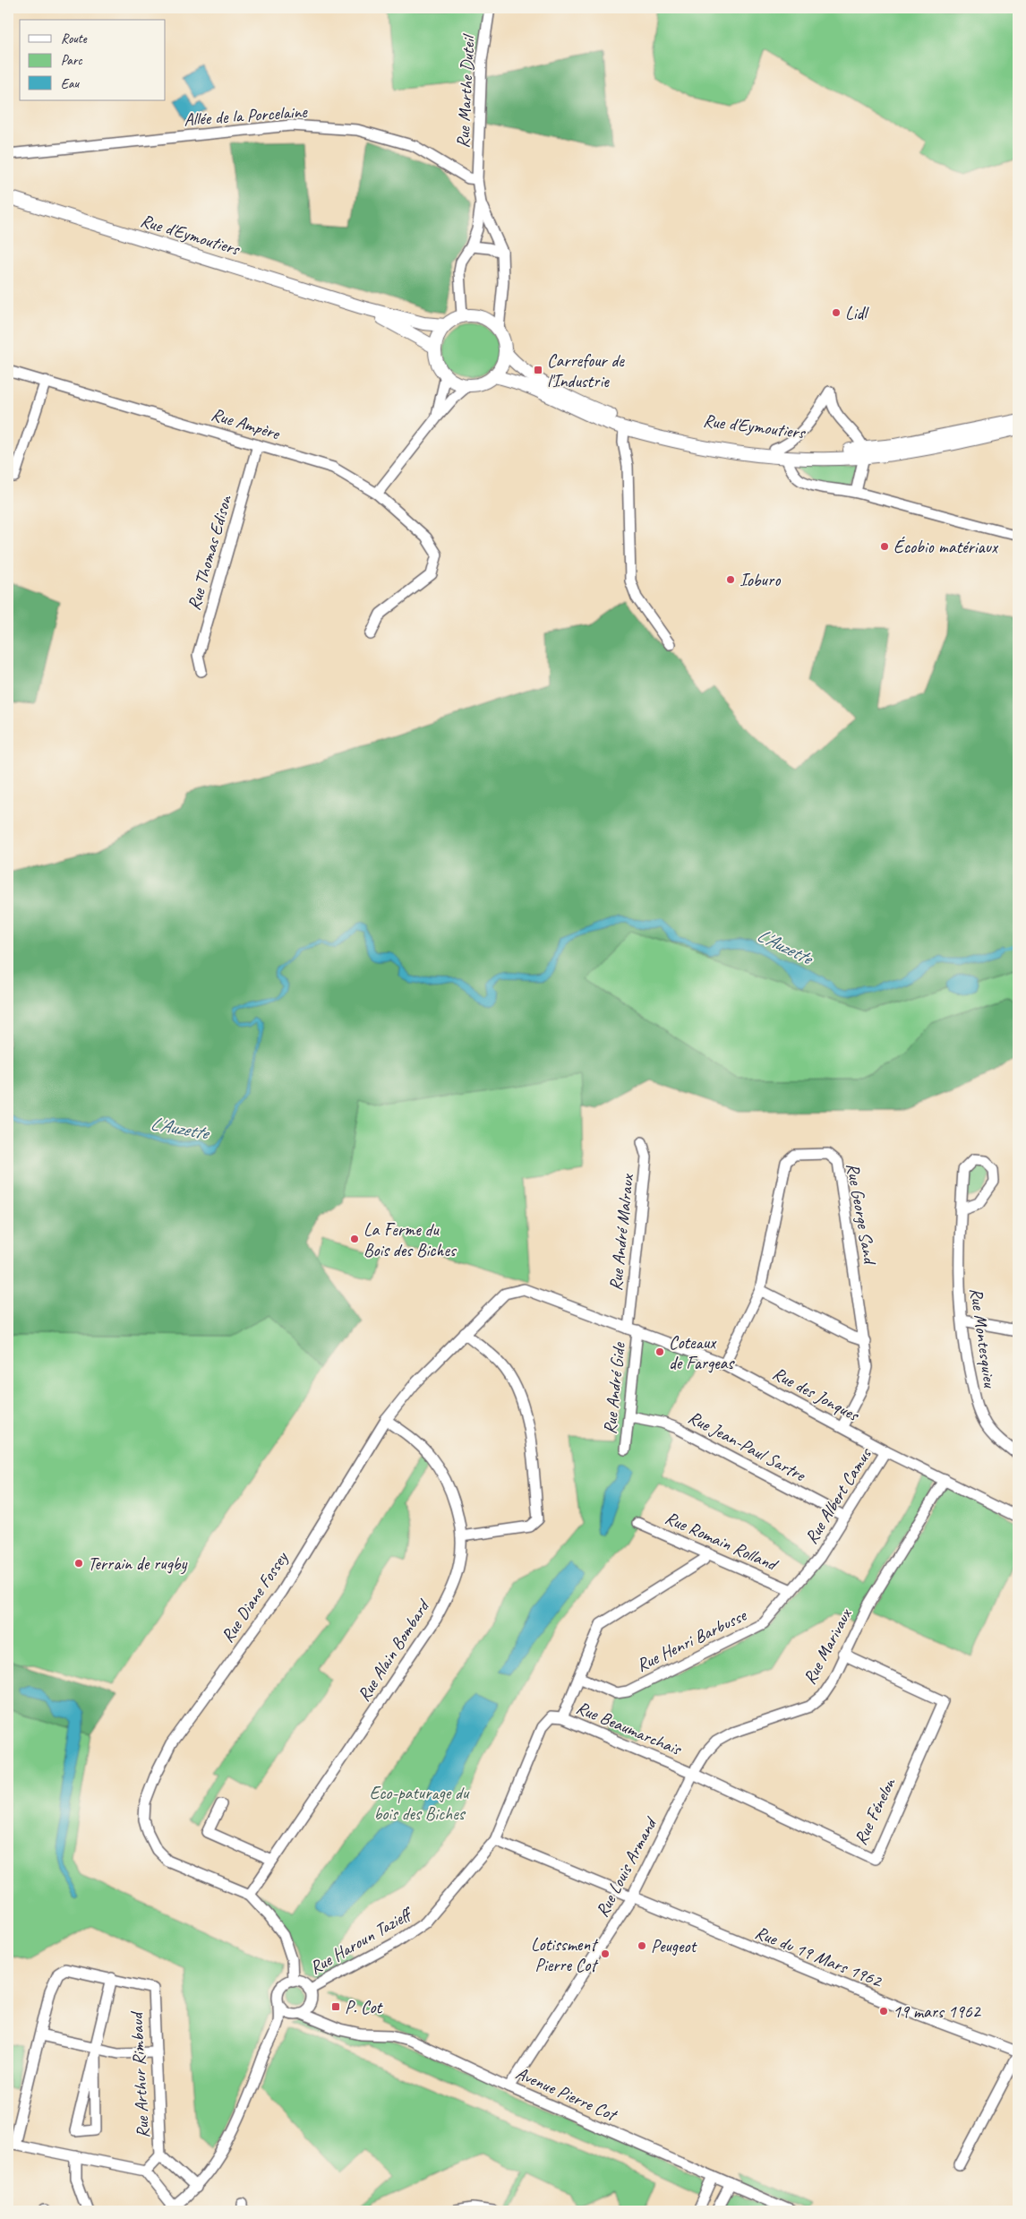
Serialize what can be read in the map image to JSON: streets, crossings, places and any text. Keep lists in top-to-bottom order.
{
  "streets": {
    "main road": ["Rue d'Eymoutiers"],
    "street": [
      "Rue Marthe Duteil",
      "Allée de la Porcelaine",
      "Rue Ampère",
      "Rue Thomas Edison",
      "Rue George Sand",
      "Rue André Malraux",
      "Rue Montesquieu",
      "Rue André Gide",
      "Rue des Jonques",
      "Rue Jean-Paul Sartre",
      "Rue Albert Camus",
      "Rue Romain Rolland",
      "Rue Diane Fossey",
      "Rue Henri Barbusse",
      "Rue Marivaux",
      "Rue Alain Bombard",
      "Rue Beaumarchais",
      "Rue Fénelon",
      "Rue Louis Armand",
      "Rue Haroun Tazieff",
      "Rue du 19 Mars 1962",
      "Rue Arthur Rimbaud",
      "Avenue Pierre Cot"
    ]
  },
  "crossings": [
    ["Rue Marthe Duteil", "Allée de la Porcelaine"],
    ["Rue Ampère", "Rue Thomas Edison"],
    ["Rue George Sand", "Rue des Jonques"],
    ["Rue André Malraux", "Rue André Gide"],
    ["Rue André Malraux", "Rue des Jonques"],
    ["Rue André Gide", "Rue des Jonques"],
    ["Rue André Gide", "Rue Jean-Paul Sartre"],
    ["Rue des Jonques", "Rue Albert Camus"],
    ["Rue des Jonques", "Rue Diane Fossey"],
    ["Rue des Jonques", "Rue Marivaux"],
    ["Rue Jean-Paul Sartre", "Rue Albert Camus"],
    ["Rue Albert Camus", "Rue Henri Barbusse"],
    ["Rue Romain Rolland", "Rue Henri Barbusse"],
    ["Rue Diane Fossey", "Rue Alain Bombard"],
    ["Rue Diane Fossey", "Rue Haroun Tazieff"],
    ["Rue Diane Fossey", "Avenue Pierre Cot"],
    ["Rue Marivaux", "Rue Beaumarchais"],
    ["Rue Marivaux", "Rue Fénelon"],
    ["Rue Marivaux", "Rue Louis Armand"],
    ["Rue Beaumarchais", "Rue Fénelon"],
    ["Rue Beaumarchais", "Rue Louis Armand"],
    ["Rue Beaumarchais", "Rue Haroun Tazieff"],
    ["Rue Fénelon", "Rue Louis Armand"],
    ["Rue Louis Armand", "Rue du 19 Mars 1962"],
    ["Rue Louis Armand", "Avenue Pierre Cot"],
    ["Rue Haroun Tazieff", "Rue du 19 Mars 1962"],
    ["Rue Haroun Tazieff", "Avenue Pierre Cot"]
  ],
  "water": ["L'Auzette"],
  "parks": ["Eco-paturage du bois des Biches"],
  "places": {
    "other": [
      "Lidl",
      "Écobio matériaux",
      "Ioburo",
      "La Ferme du Bois des Biches",
      "Coteaux de Fargeas",
      "Terrain de rugby",
      "Peugeot",
      "Lotissment Pierre Cot",
      "19 mars 1962"
    ],
    "transit": ["Carrefour de l'Industrie", "P. Cot"]
  },
  "legend": ["Route", "Parc", "Eau"]
}
